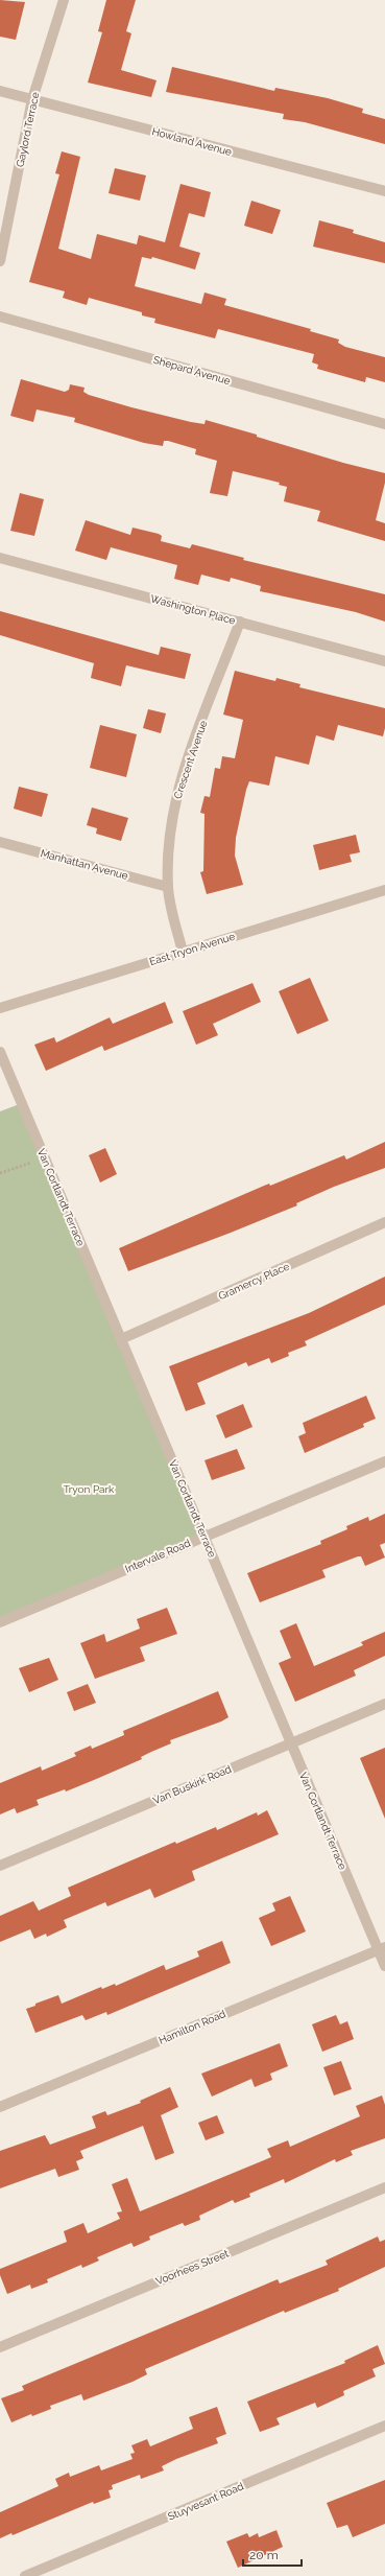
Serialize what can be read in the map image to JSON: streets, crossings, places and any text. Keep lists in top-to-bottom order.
{
  "streets": {
    "street": [
      "Gaylord Terrace",
      "Howland Avenue",
      "Shepard Avenue",
      "Washington Place",
      "Crescent Avenue",
      "Manhattan Avenue",
      "East Tryon Avenue",
      "Van Cortlandt Terrace",
      "Gramercy Place",
      "Intervale Road",
      "Van Buskirk Road",
      "Hamilton Road",
      "Voorhees Street",
      "Stuyvesant Road"
    ]
  },
  "crossings": [
    ["Gaylord Terrace", "Howland Avenue"],
    ["Washington Place", "Crescent Avenue"],
    ["Crescent Avenue", "Manhattan Avenue"],
    ["Crescent Avenue", "East Tryon Avenue"],
    ["Van Cortlandt Terrace", "Gramercy Place"],
    ["Van Cortlandt Terrace", "Intervale Road"],
    ["Van Cortlandt Terrace", "Van Buskirk Road"],
    ["Van Cortlandt Terrace", "Hamilton Road"]
  ],
  "parks": ["Tryon Park"],
  "scale_bar": "20 m"
}
